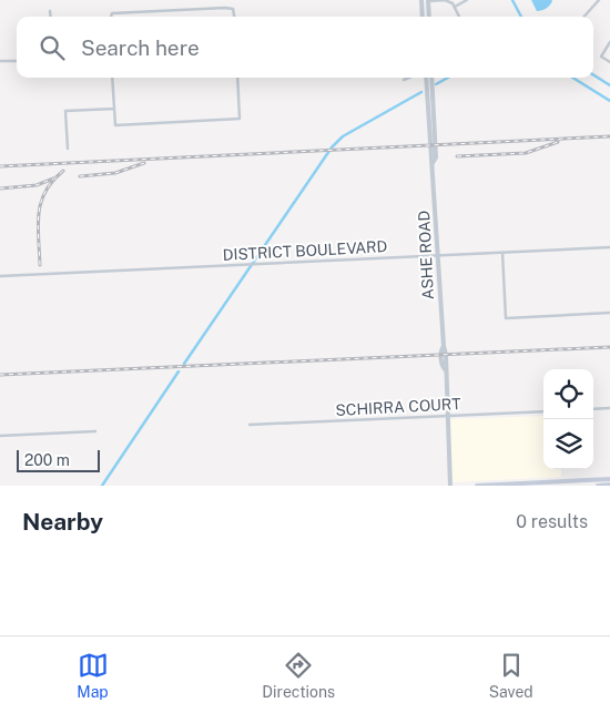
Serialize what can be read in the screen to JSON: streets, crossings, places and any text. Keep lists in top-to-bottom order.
{
  "streets": {
    "street": ["DISTRICT BOULEVARD", "ASHE ROAD", "SCHIRRA COURT"]
  },
  "crossings": [
    ["DISTRICT BOULEVARD", "ASHE ROAD"],
    ["ASHE ROAD", "SCHIRRA COURT"]
  ],
  "scale_bar": "200 m",
  "page": {
    "search": "Search here",
    "scale": "200 m",
    "heading": ["Nearby", "0 results"],
    "nav": ["Map", "Directions", "Saved"]
  }
}
